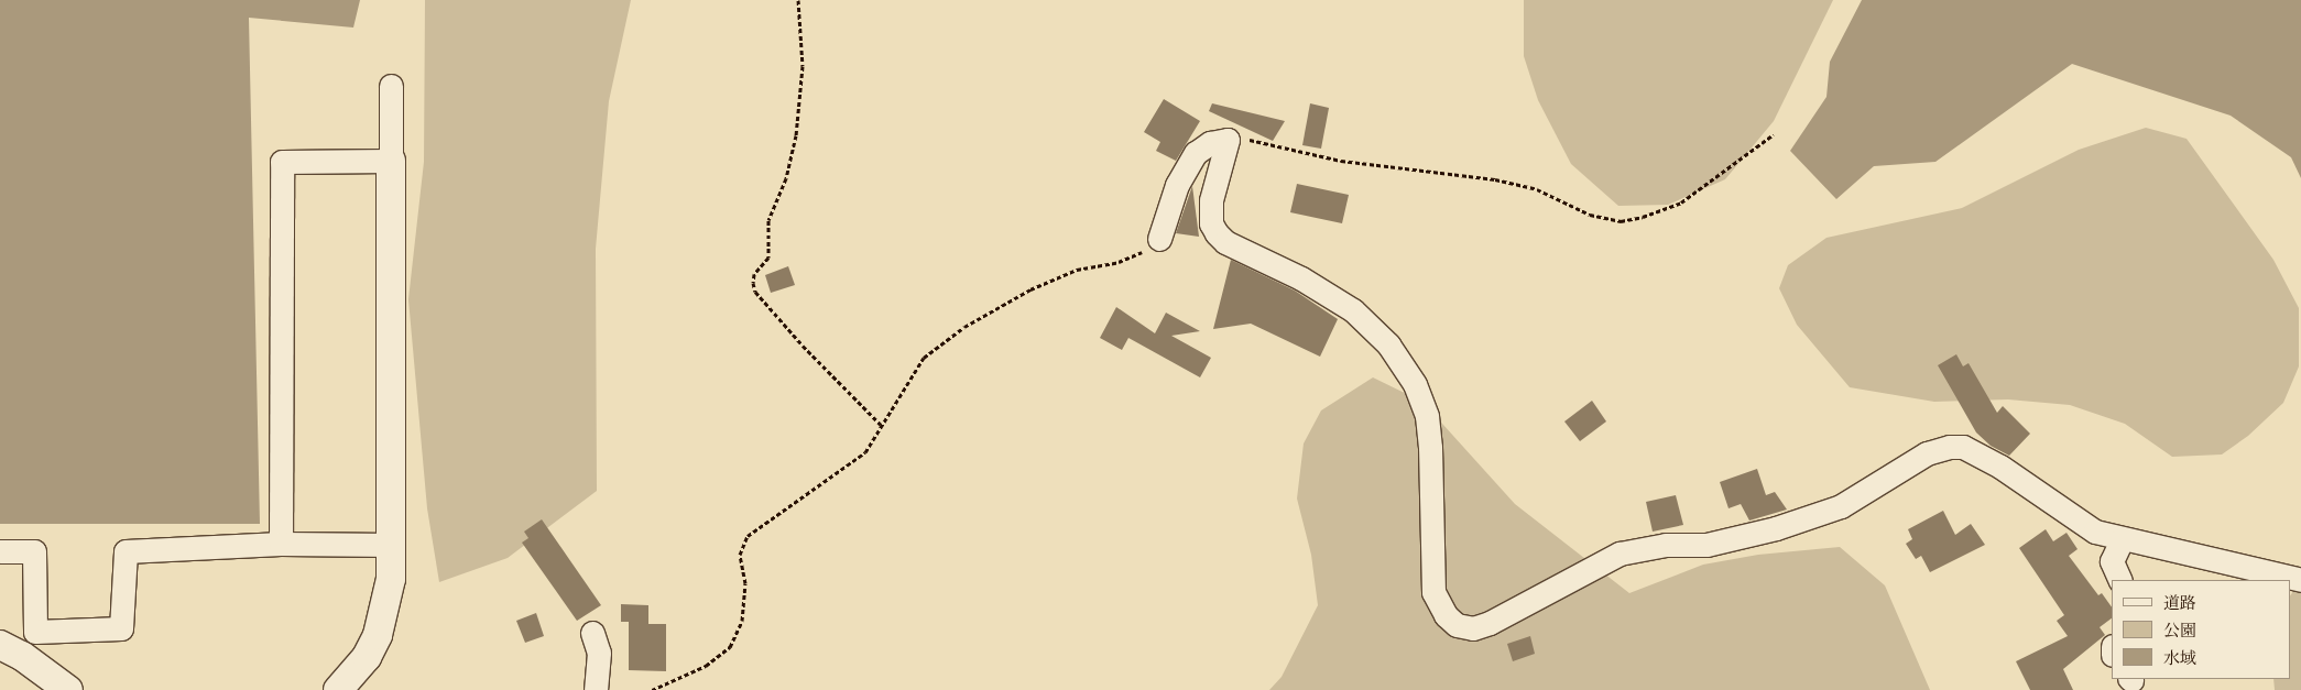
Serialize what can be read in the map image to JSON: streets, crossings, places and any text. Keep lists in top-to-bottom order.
{
  "legend": ["道路", "公園", "水域"]
}
